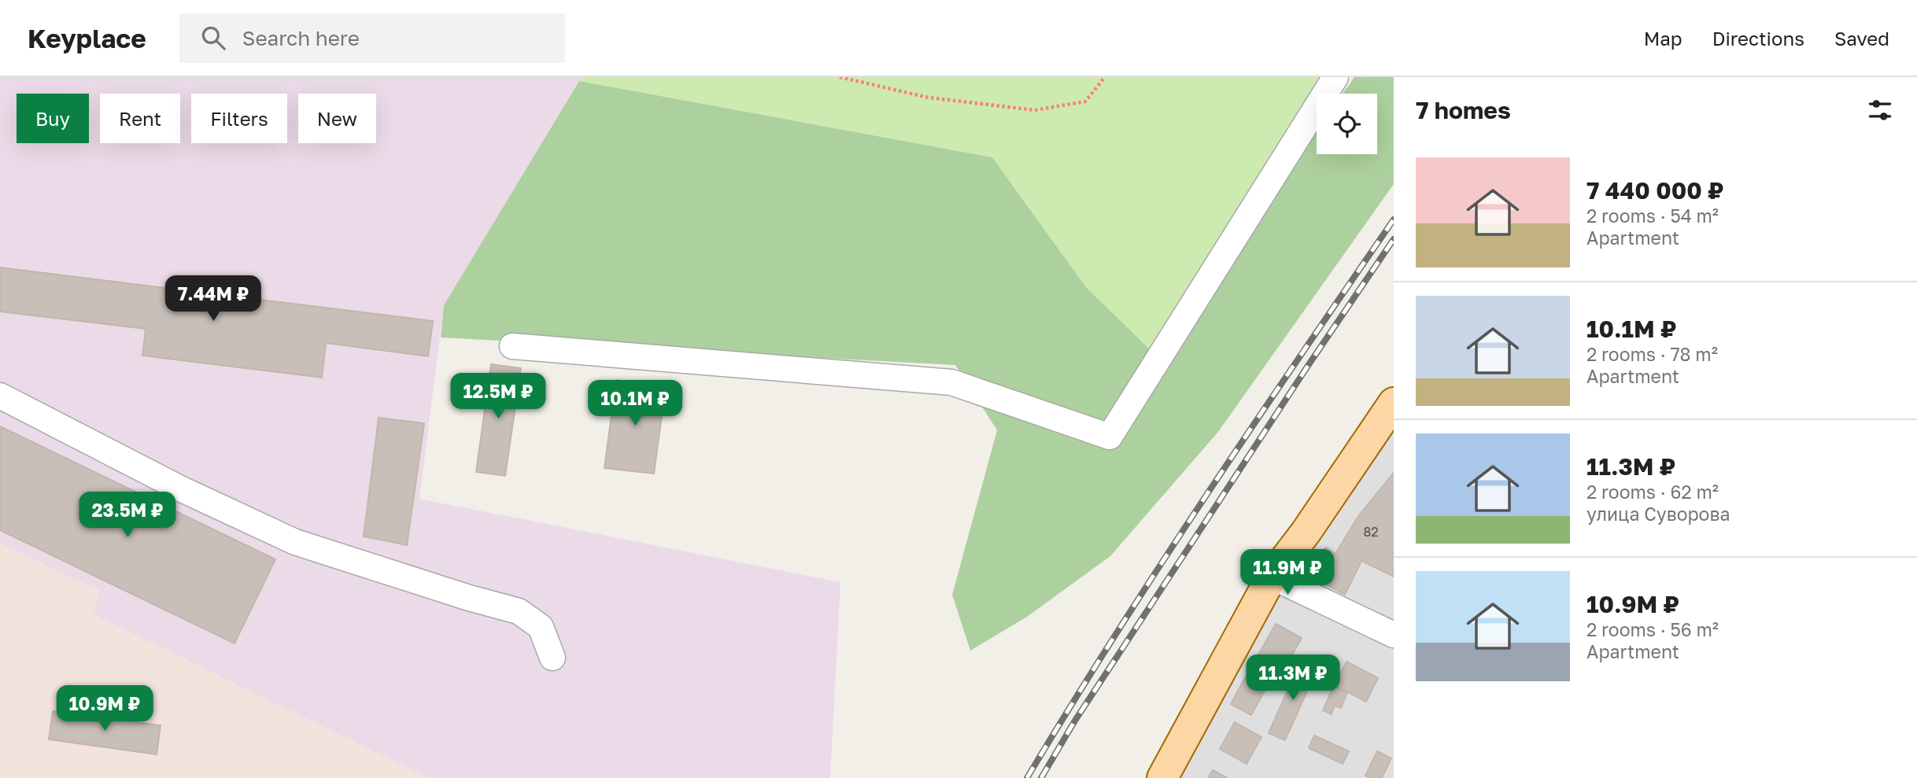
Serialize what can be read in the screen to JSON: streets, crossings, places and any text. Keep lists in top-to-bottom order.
{
  "house_numbers": ["82"],
  "page": {
    "header": "Keyplace",
    "search": "Search here",
    "nav": ["Map", "Directions", "Saved"],
    "heading": "7 homes",
    "chip": [
      "Buy",
      "Rent",
      "Filters",
      "New"
    ],
    "list": [
      {
        "name": "7 440 000 ₽",
        "note": "2 rooms · 54 m² · Apartment"
      },
      {
        "name": "10.1M ₽",
        "note": "2 rooms · 78 m² · Apartment"
      },
      {
        "name": "11.3M ₽",
        "note": "2 rooms · 62 m² · улица Суворова"
      },
      {
        "name": "10.9M ₽",
        "note": "2 rooms · 56 m² · Apartment"
      }
    ],
    "price": [
      "7.44M ₽",
      "12.5M ₽",
      "10.1M ₽",
      "23.5M ₽",
      "11.9M ₽",
      "11.3M ₽",
      "10.9M ₽"
    ]
  }
}
